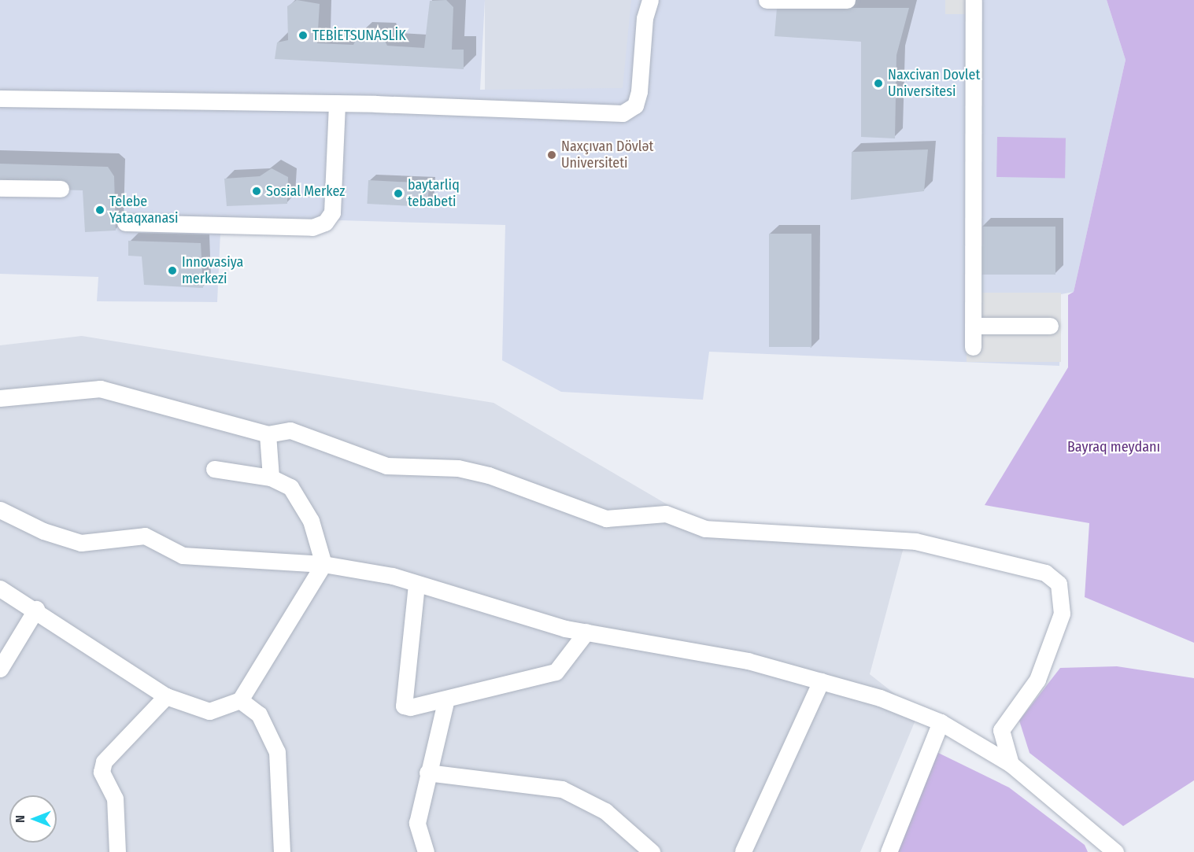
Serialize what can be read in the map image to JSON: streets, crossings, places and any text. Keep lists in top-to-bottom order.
{
  "parks": ["Bayraq meydanı"],
  "places": [
    "TEBİETSUNASLİK",
    "Naxcivan Dovlet Universitesi",
    "Naxçıvan Dövlət Universiteti",
    "Sosial Merkez",
    "baytarliq tebabeti",
    "Telebe Yataqxanasi",
    "Innovasiya merkezi"
  ],
  "north": "left"
}
